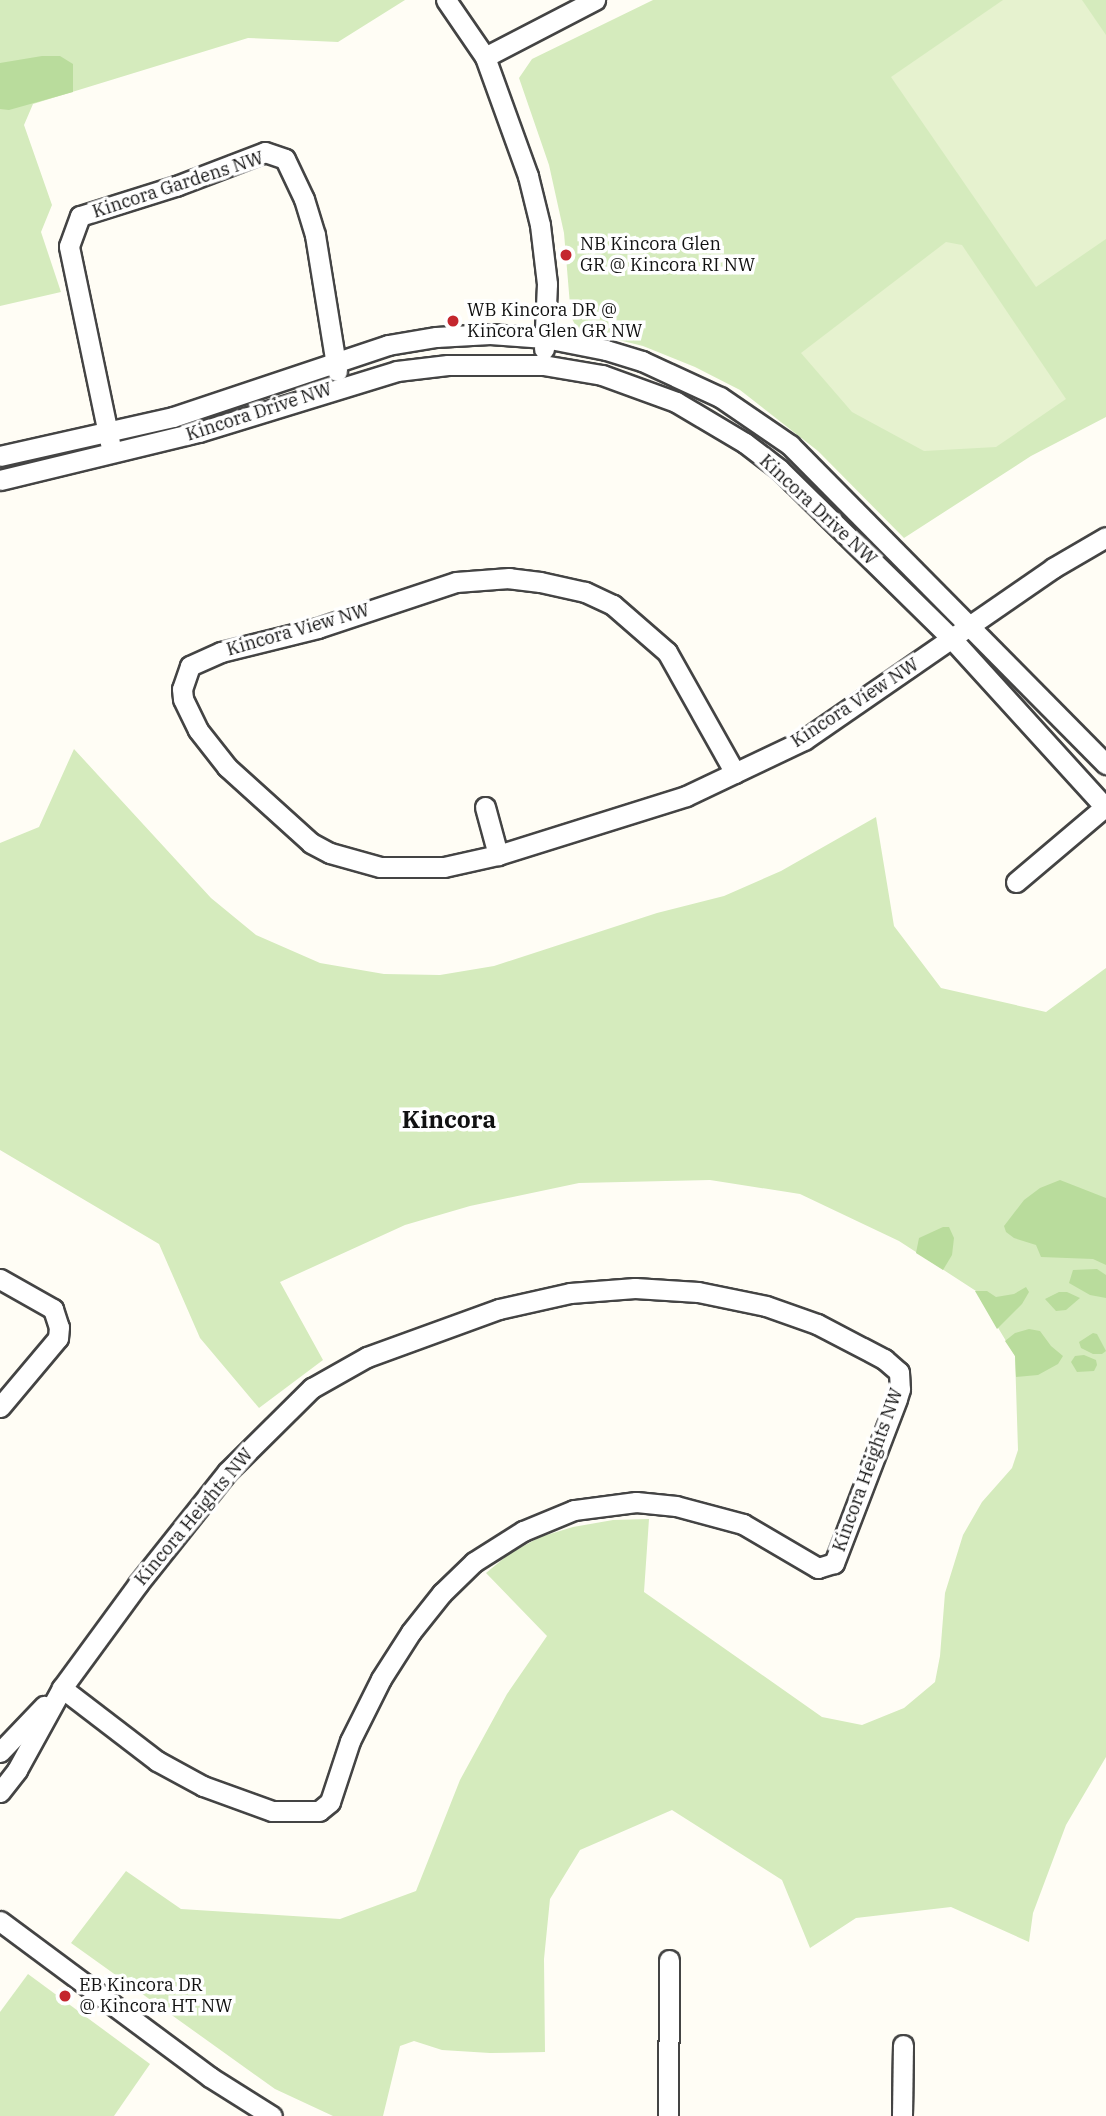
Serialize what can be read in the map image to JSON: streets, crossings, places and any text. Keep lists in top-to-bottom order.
{
  "streets": {
    "street": [
      "Kincora Gardens NW",
      "Kincora Drive NW",
      "Kincora View NW",
      "Kincora Heights NW"
    ]
  },
  "crossings": [
    ["Kincora Gardens NW", "Kincora Drive NW"],
    ["Kincora Drive NW", "Kincora View NW"]
  ],
  "districts": ["Kincora"],
  "places": ["NB Kincora Glen GR @ Kincora RI NW", "WB Kincora DR @ Kincora Glen GR NW", "EB Kincora DR @ Kincora HT NW"]
}
